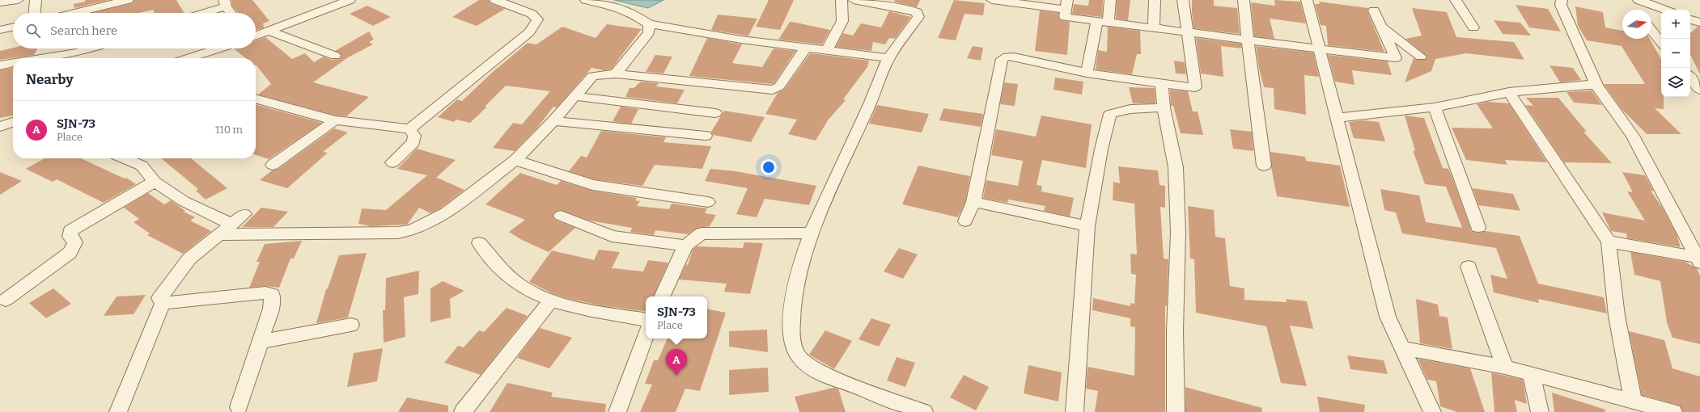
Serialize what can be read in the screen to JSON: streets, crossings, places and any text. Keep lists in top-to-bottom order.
{
  "north": "right",
  "page": {
    "map_buttons": ["+", "−"],
    "search": "Search here",
    "heading": "Nearby",
    "list": [
      {
        "mark": "A",
        "name": "SJN-73",
        "note": "Place",
        "value": "110 m"
      }
    ],
    "popup": ["SJN-73", "Place"],
    "pins": "A"
  }
}
